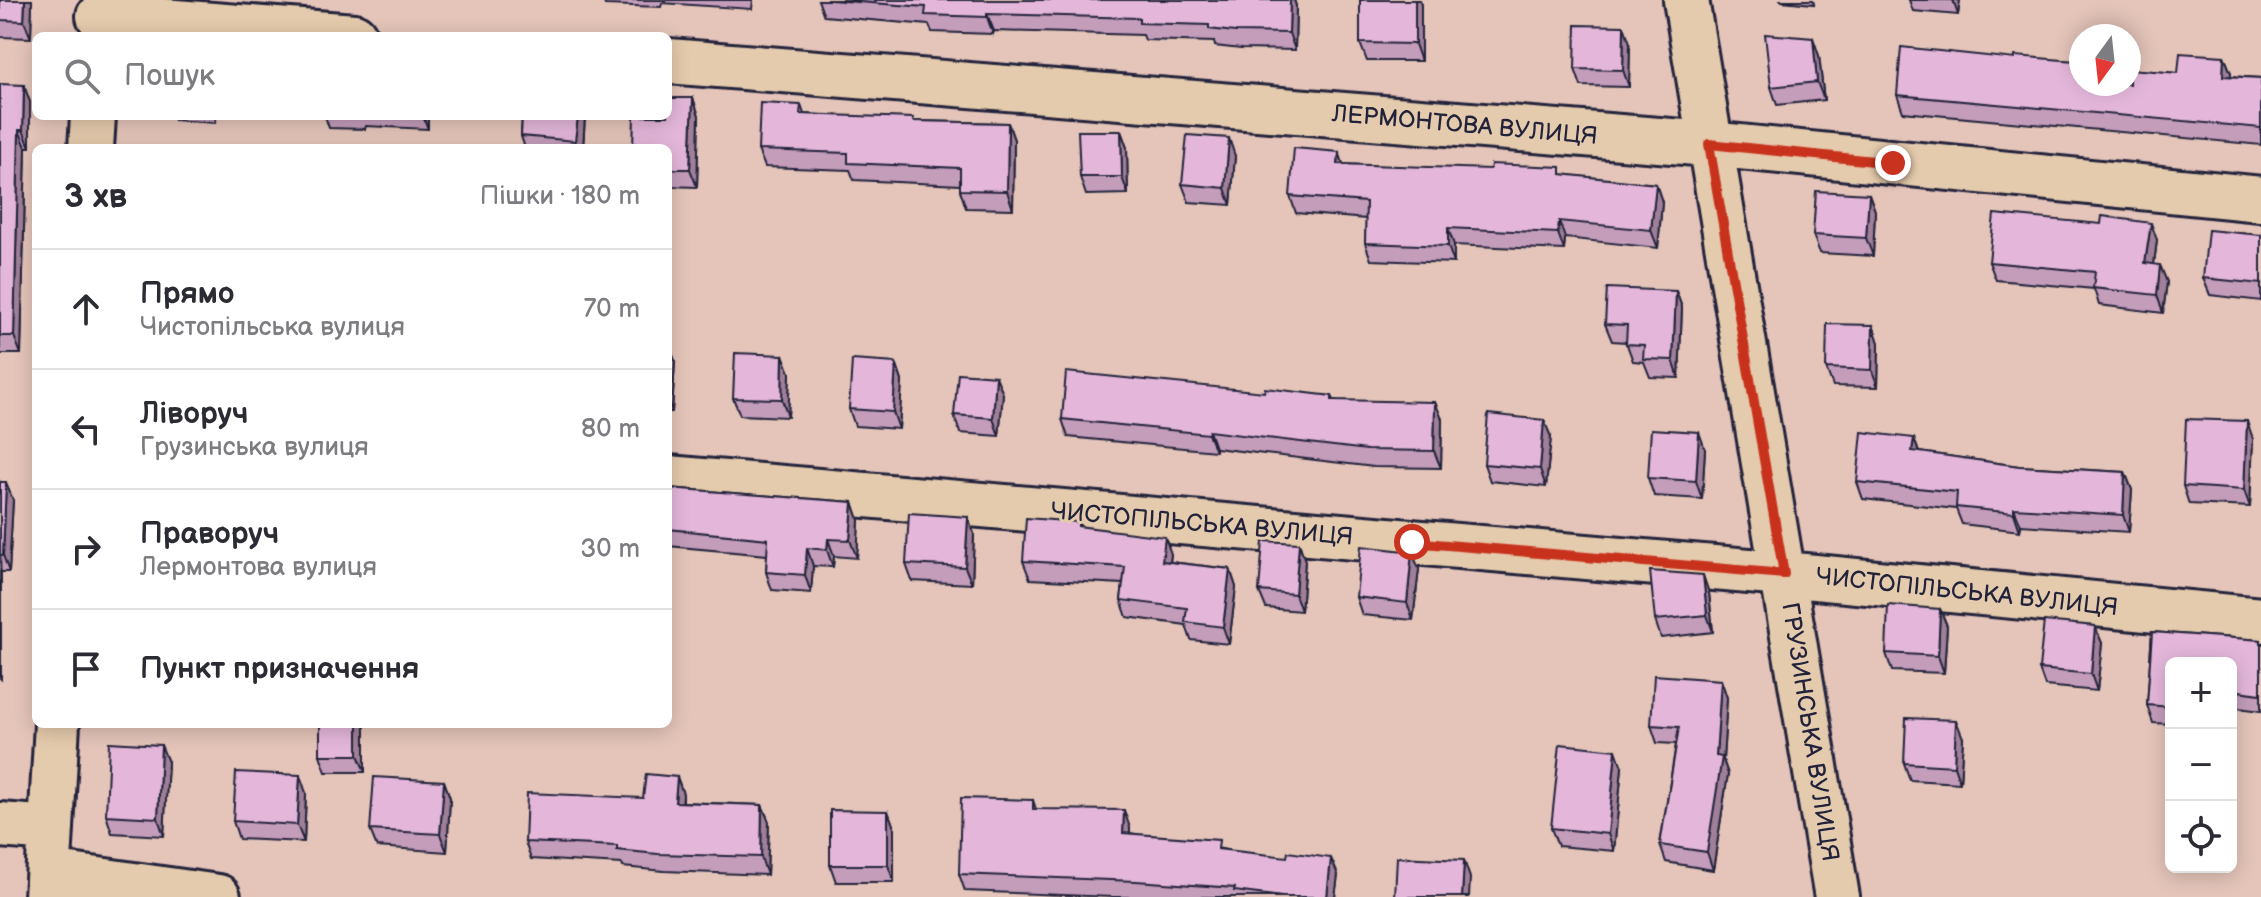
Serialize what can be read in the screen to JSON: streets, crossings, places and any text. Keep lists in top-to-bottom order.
{
  "streets": {
    "street": ["ЛЕРМОНТОВА ВУЛИЦЯ", "ЧИСТОПІЛЬСЬКА ВУЛИЦЯ", "ГРУЗИНСЬКА ВУЛИЦЯ"]
  },
  "crossings": [
    ["ЛЕРМОНТОВА ВУЛИЦЯ", "ГРУЗИНСЬКА ВУЛИЦЯ"],
    ["ЧИСТОПІЛЬСЬКА ВУЛИЦЯ", "ГРУЗИНСЬКА ВУЛИЦЯ"]
  ],
  "north": "bottom",
  "page": {
    "search": "Пошук",
    "heading": ["3 хв", "Пішки · 180 m"],
    "list": [
      ["Прямо", "Чистопільська вулиця", "70 m"],
      ["Ліворуч", "Грузинська вулиця", "80 m"],
      ["Праворуч", "Лермонтова вулиця", "30 m"],
      "Пункт призначення"
    ],
    "map_buttons": ["+", "−"]
  }
}
